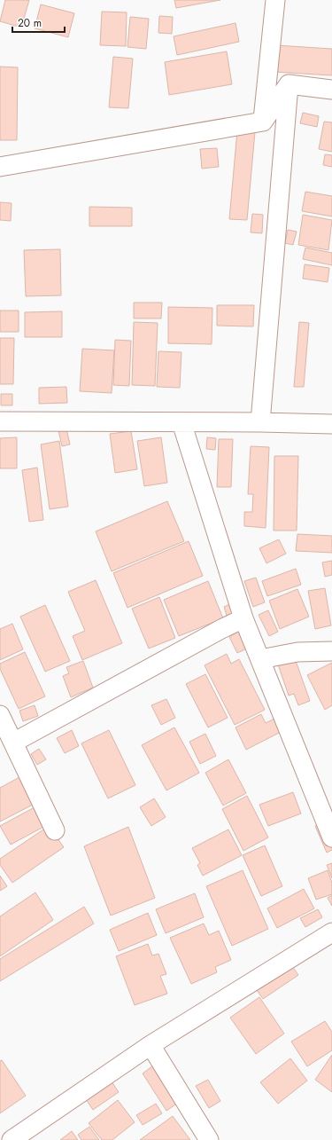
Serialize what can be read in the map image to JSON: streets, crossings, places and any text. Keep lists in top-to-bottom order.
{
  "scale_bar": "20 m"
}
